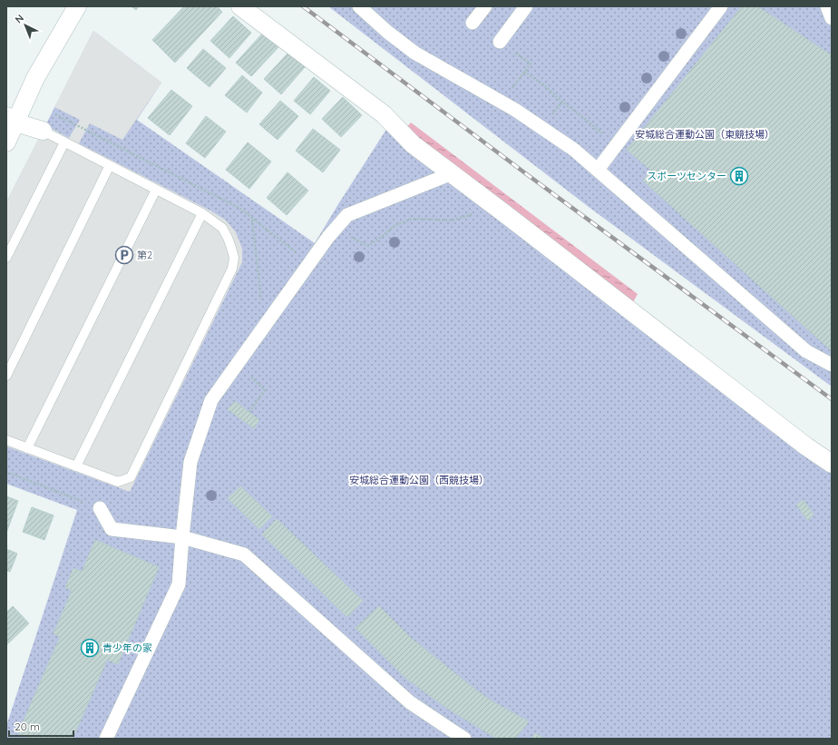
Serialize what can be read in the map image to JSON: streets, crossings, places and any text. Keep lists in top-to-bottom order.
{
  "parks": ["安城総合運動公園（東競技場）", "安城総合運動公園（西競技場）"],
  "places": {
    "building": ["スポーツセンター", "青少年の家"],
    "parking": ["第2"]
  },
  "scale_bar": "20 m",
  "north": "top left"
}
